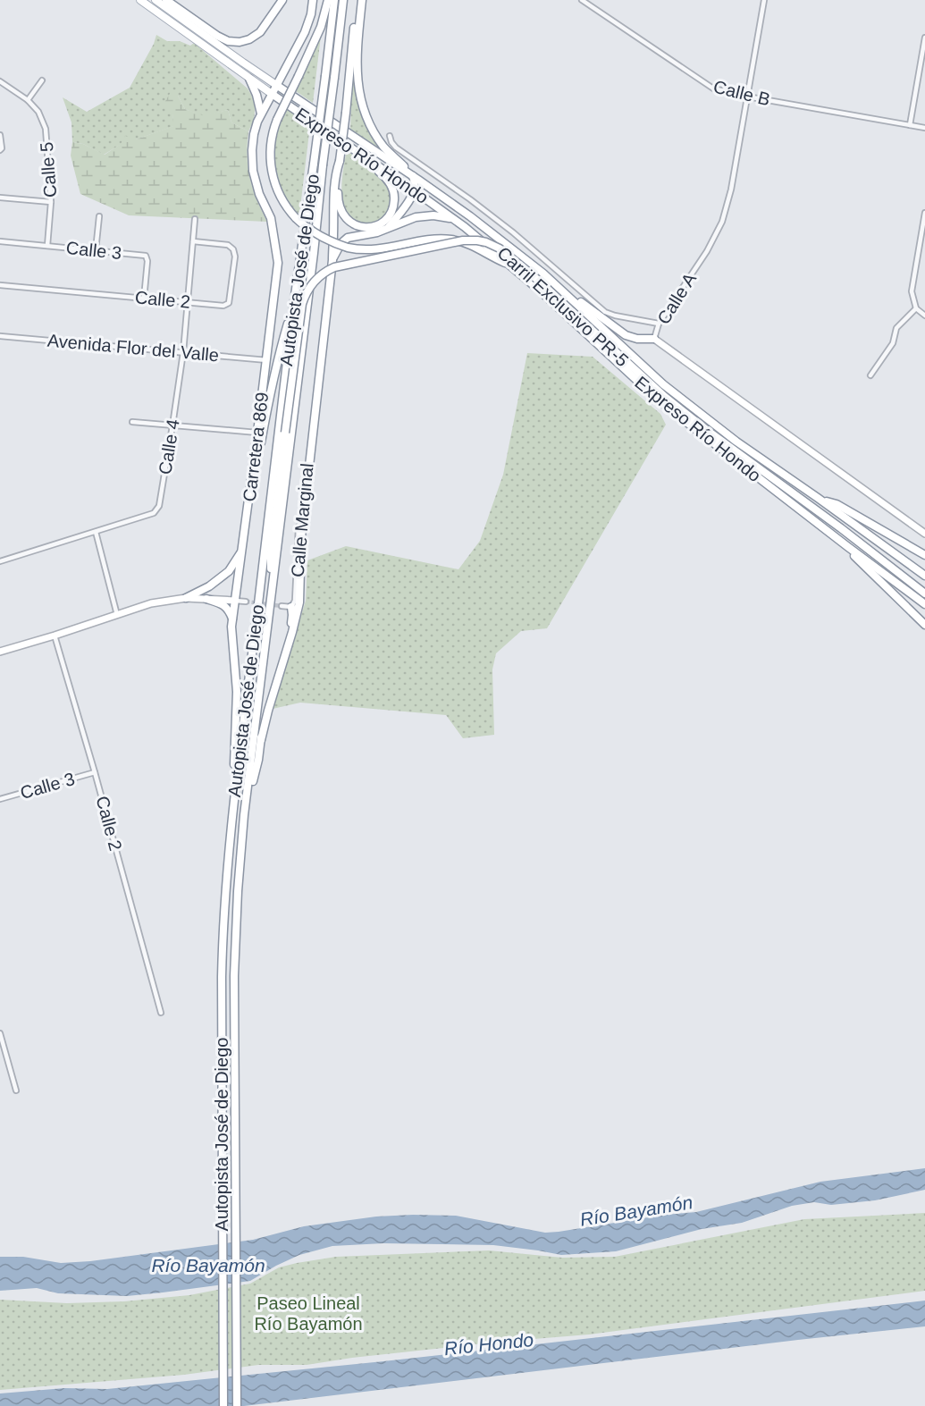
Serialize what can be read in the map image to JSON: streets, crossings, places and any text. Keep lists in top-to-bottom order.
{
  "streets": {
    "highway": [
      "Expreso Río Hondo",
      "Autopista José de Diego",
      "Carril Exclusivo PR-5",
      "Carretera 869",
      "Calle Marginal"
    ],
    "street": [
      "Calle B",
      "Calle 5",
      "Calle 3",
      "Calle A",
      "Calle 2",
      "Avenida Flor del Valle",
      "Calle 4"
    ]
  },
  "crossings": [
    ["Calle B", "Calle A"],
    ["Expreso Río Hondo", "Carretera 869"],
    ["Calle 5", "Calle 3"],
    ["Calle 3", "Calle 2"],
    ["Autopista José de Diego", "Carretera 869"],
    ["Autopista José de Diego", "Calle Marginal"],
    ["Calle 2", "Calle 4"],
    ["Avenida Flor del Valle", "Calle 4"],
    ["Avenida Flor del Valle", "Carretera 869"]
  ],
  "water": ["Río Bayamón", "Río Hondo"],
  "parks": ["Paseo Lineal Río Bayamón"]
}
